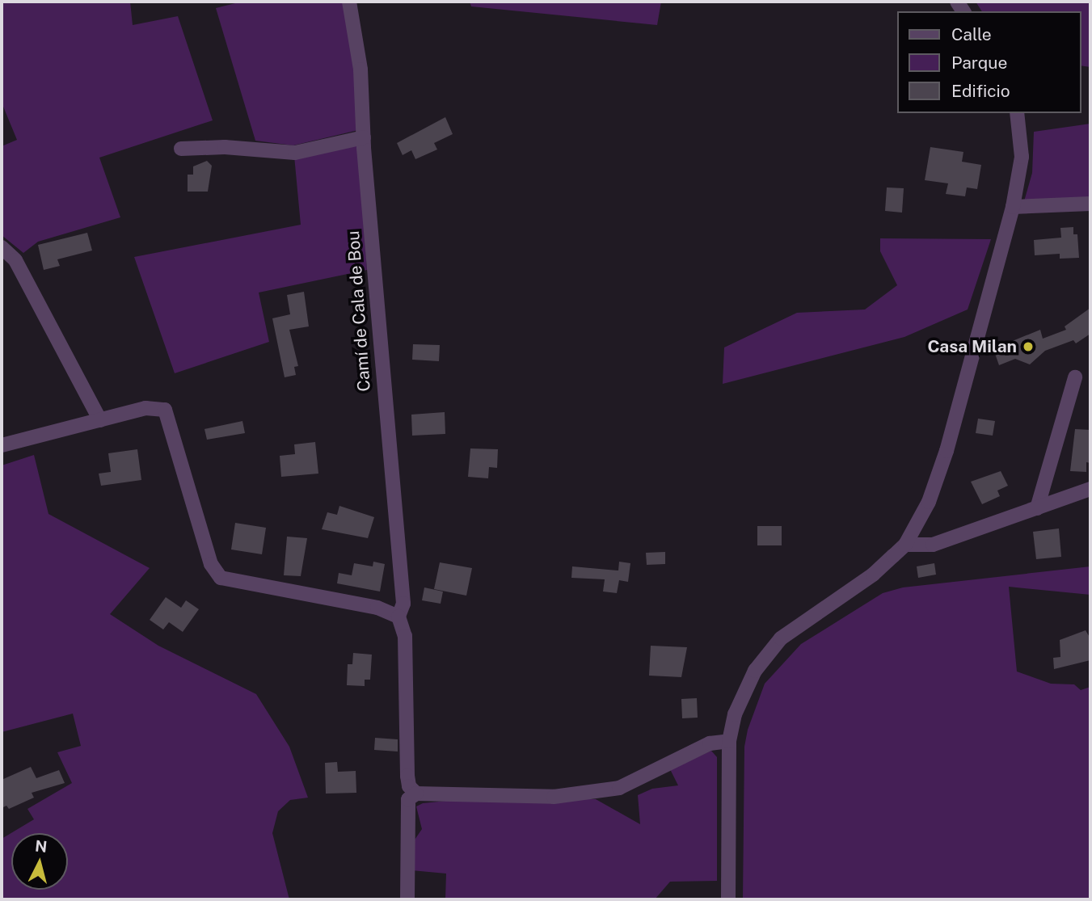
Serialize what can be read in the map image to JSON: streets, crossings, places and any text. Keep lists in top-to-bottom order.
{
  "streets": {
    "street": ["Camí de Cala de Bou"]
  },
  "places": ["Casa Milan"],
  "legend": ["Calle", "Parque", "Edificio"],
  "north": "top"
}
